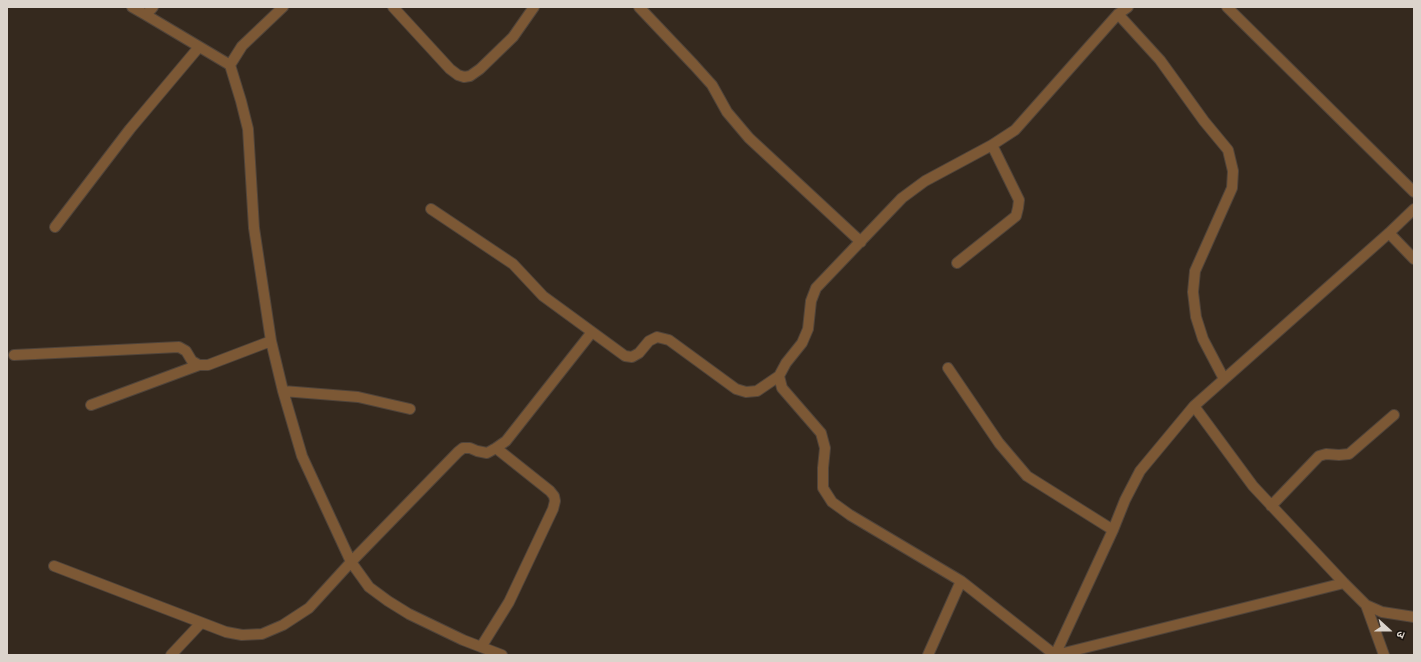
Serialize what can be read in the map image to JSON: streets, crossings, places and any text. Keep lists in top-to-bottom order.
{
  "north": "right"
}
